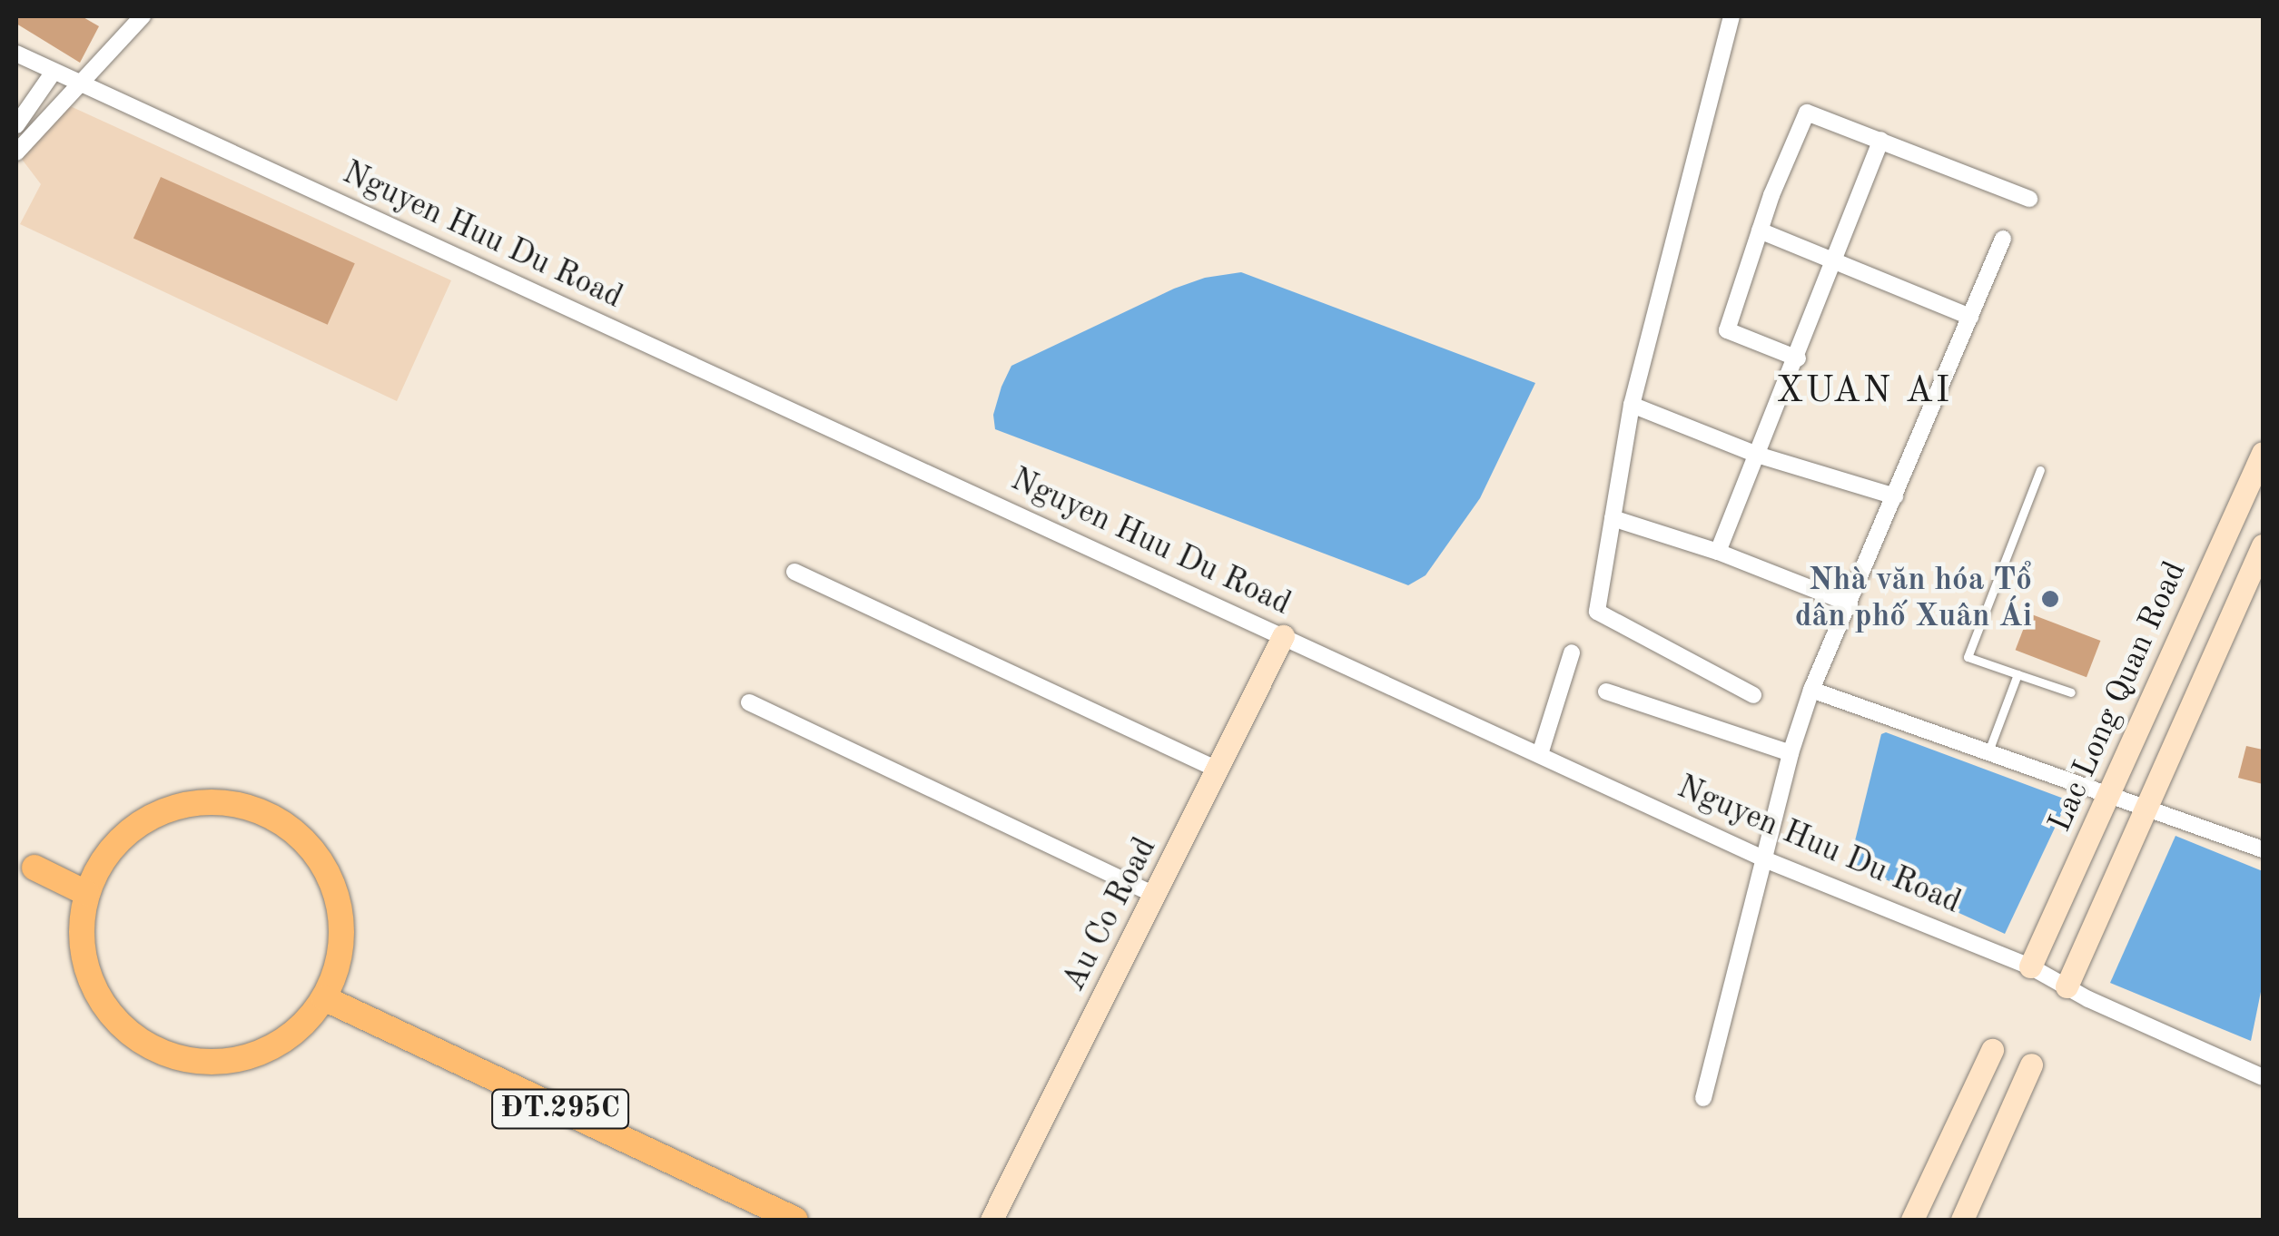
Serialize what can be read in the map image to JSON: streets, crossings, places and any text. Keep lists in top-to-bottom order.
{
  "streets": {
    "main road": ["Lac Long Quan Road", "Au Co Road", "ĐT.295C"],
    "street": ["Nguyen Huu Du Road"]
  },
  "crossings": [
    ["Nguyen Huu Du Road", "Lac Long Quan Road"],
    ["Nguyen Huu Du Road", "Au Co Road"]
  ],
  "districts": ["XUAN AI"],
  "places": ["Nhà văn hóa Tổ dân phố Xuân Ái"]
}
